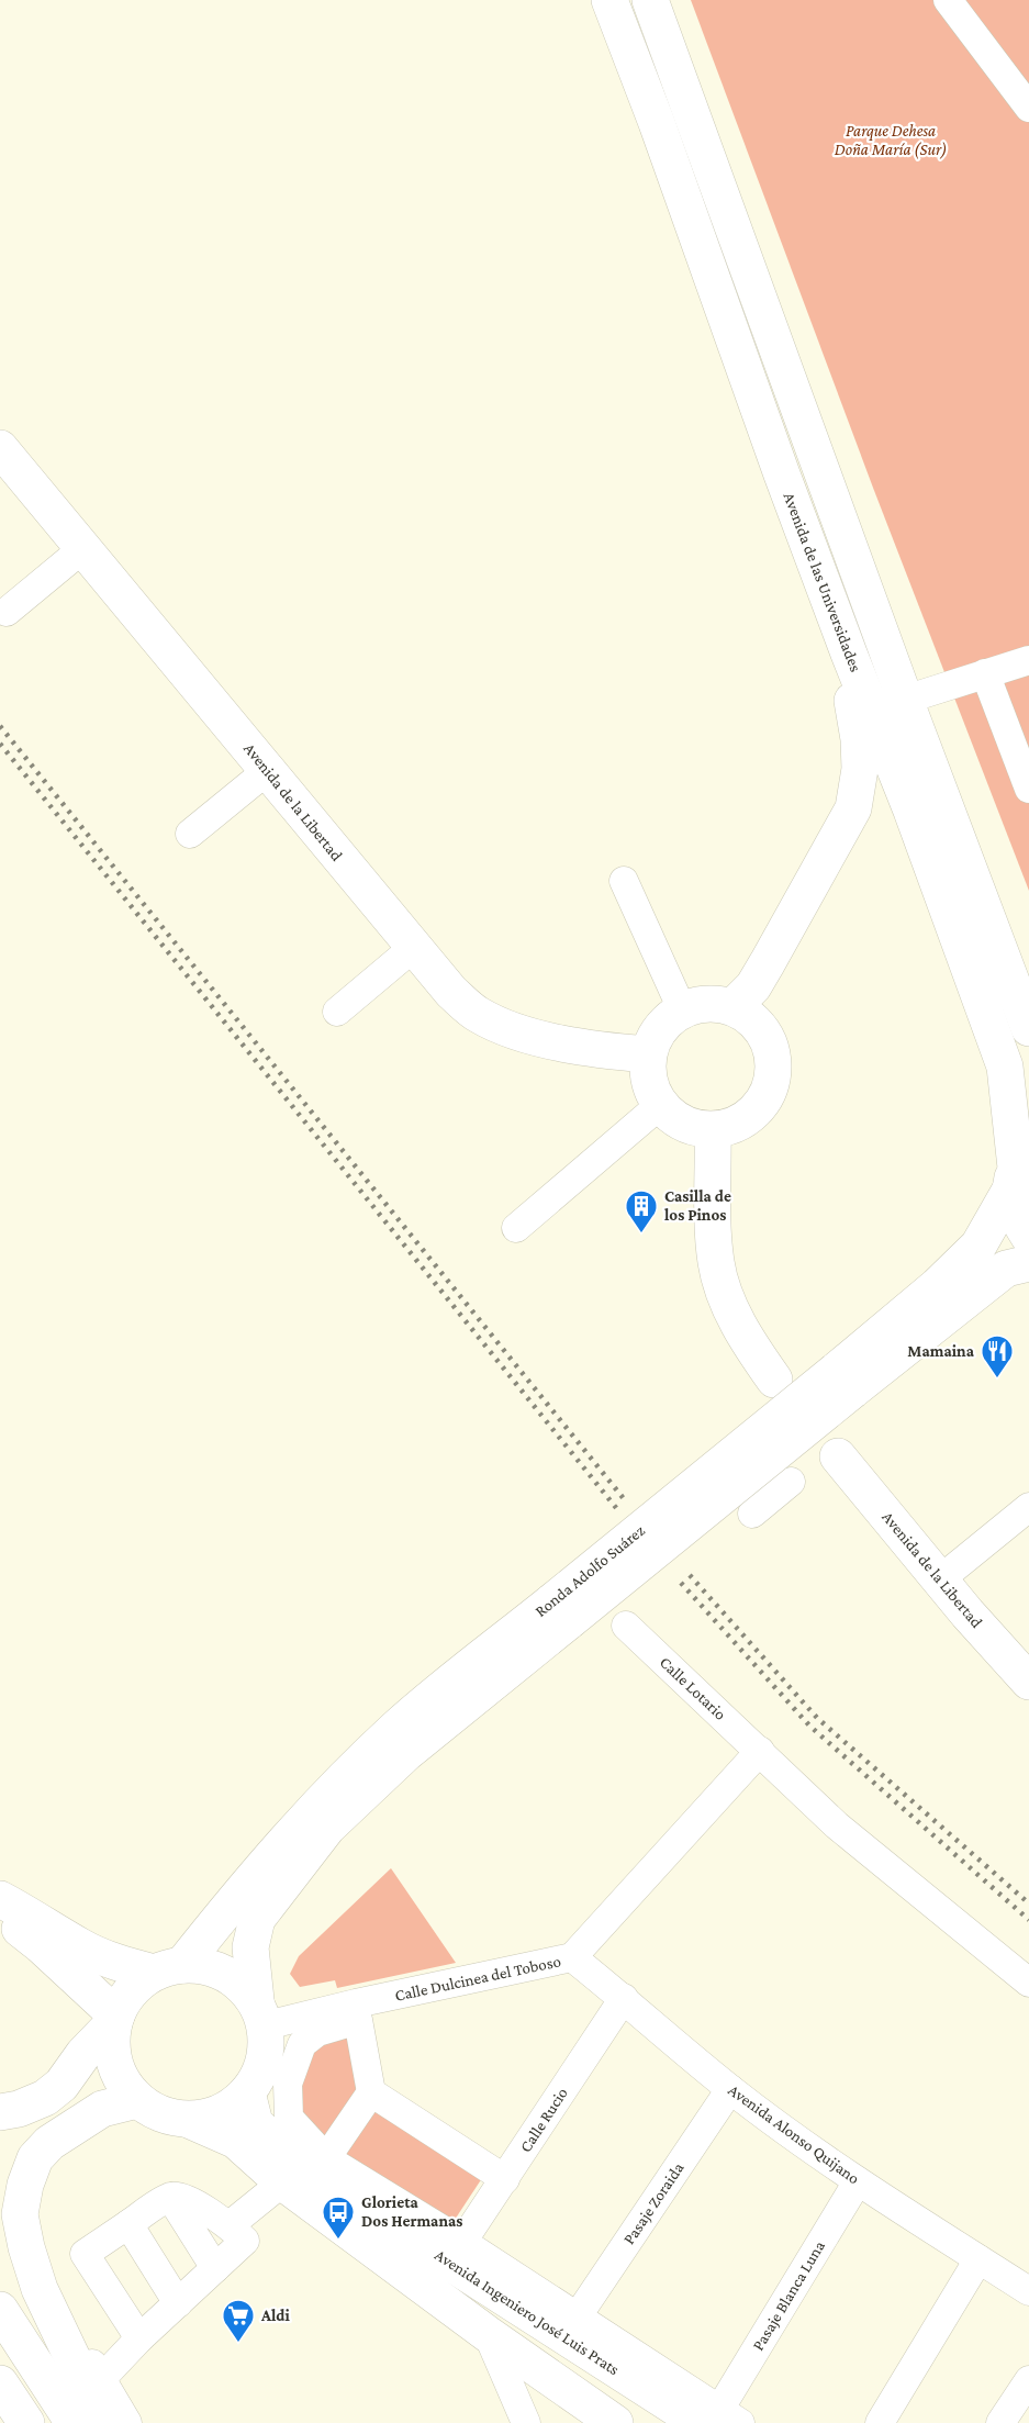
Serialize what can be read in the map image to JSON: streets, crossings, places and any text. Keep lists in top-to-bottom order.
{
  "streets": {
    "main road": [
      "Avenida de las Universidades",
      "Avenida de la Libertad",
      "Ronda Adolfo Suárez",
      "Avenida Ingeniero José Luis Prats"
    ],
    "street": [
      "Calle Lotario",
      "Calle Dulcinea del Toboso",
      "Calle Rucio",
      "Avenida Alonso Quijano",
      "Pasaje Zoraida",
      "Pasaje Blanca Luna"
    ]
  },
  "crossings": [
    ["Avenida de las Universidades", "Ronda Adolfo Suárez"],
    ["Ronda Adolfo Suárez", "Calle Dulcinea del Toboso"],
    ["Ronda Adolfo Suárez", "Avenida Ingeniero José Luis Prats"],
    ["Calle Lotario", "Calle Dulcinea del Toboso"],
    ["Calle Dulcinea del Toboso", "Avenida Alonso Quijano"],
    ["Calle Dulcinea del Toboso", "Avenida Ingeniero José Luis Prats"],
    ["Calle Rucio", "Avenida Alonso Quijano"],
    ["Calle Rucio", "Avenida Ingeniero José Luis Prats"],
    ["Avenida Alonso Quijano", "Pasaje Zoraida"],
    ["Avenida Alonso Quijano", "Pasaje Blanca Luna"],
    ["Pasaje Zoraida", "Avenida Ingeniero José Luis Prats"],
    ["Pasaje Blanca Luna", "Avenida Ingeniero José Luis Prats"]
  ],
  "parks": ["Parque Dehesa Doña María (Sur)"],
  "places": {
    "building": ["Casilla de los Pinos"],
    "restaurant": ["Mamaina"],
    "bus stop": ["Glorieta Dos Hermanas"],
    "supermarket": ["Aldi"]
  }
}
